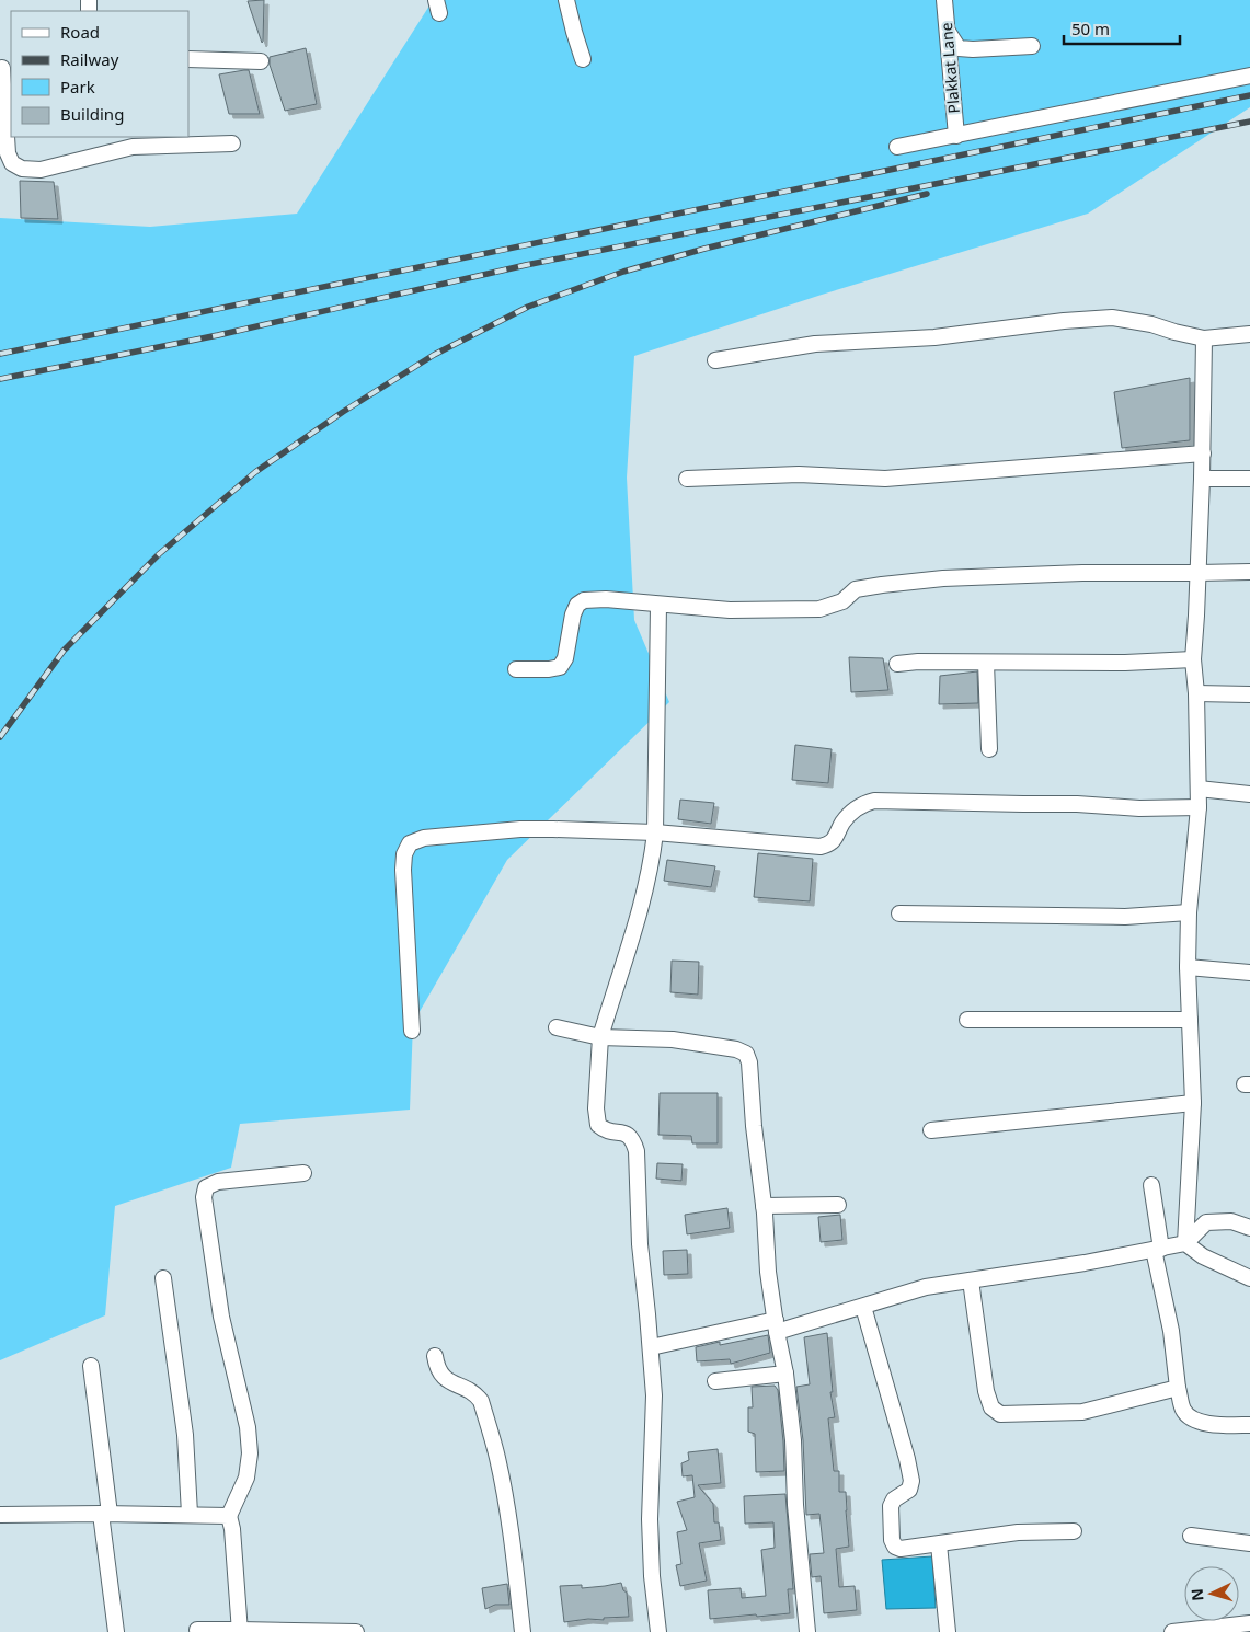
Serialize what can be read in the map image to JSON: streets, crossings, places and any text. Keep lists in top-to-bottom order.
{
  "streets": {
    "street": ["Plakkat Lane"]
  },
  "legend": [
    "Road",
    "Railway",
    "Park",
    "Building"
  ],
  "scale_bar": "50 m",
  "north": "left"
}
